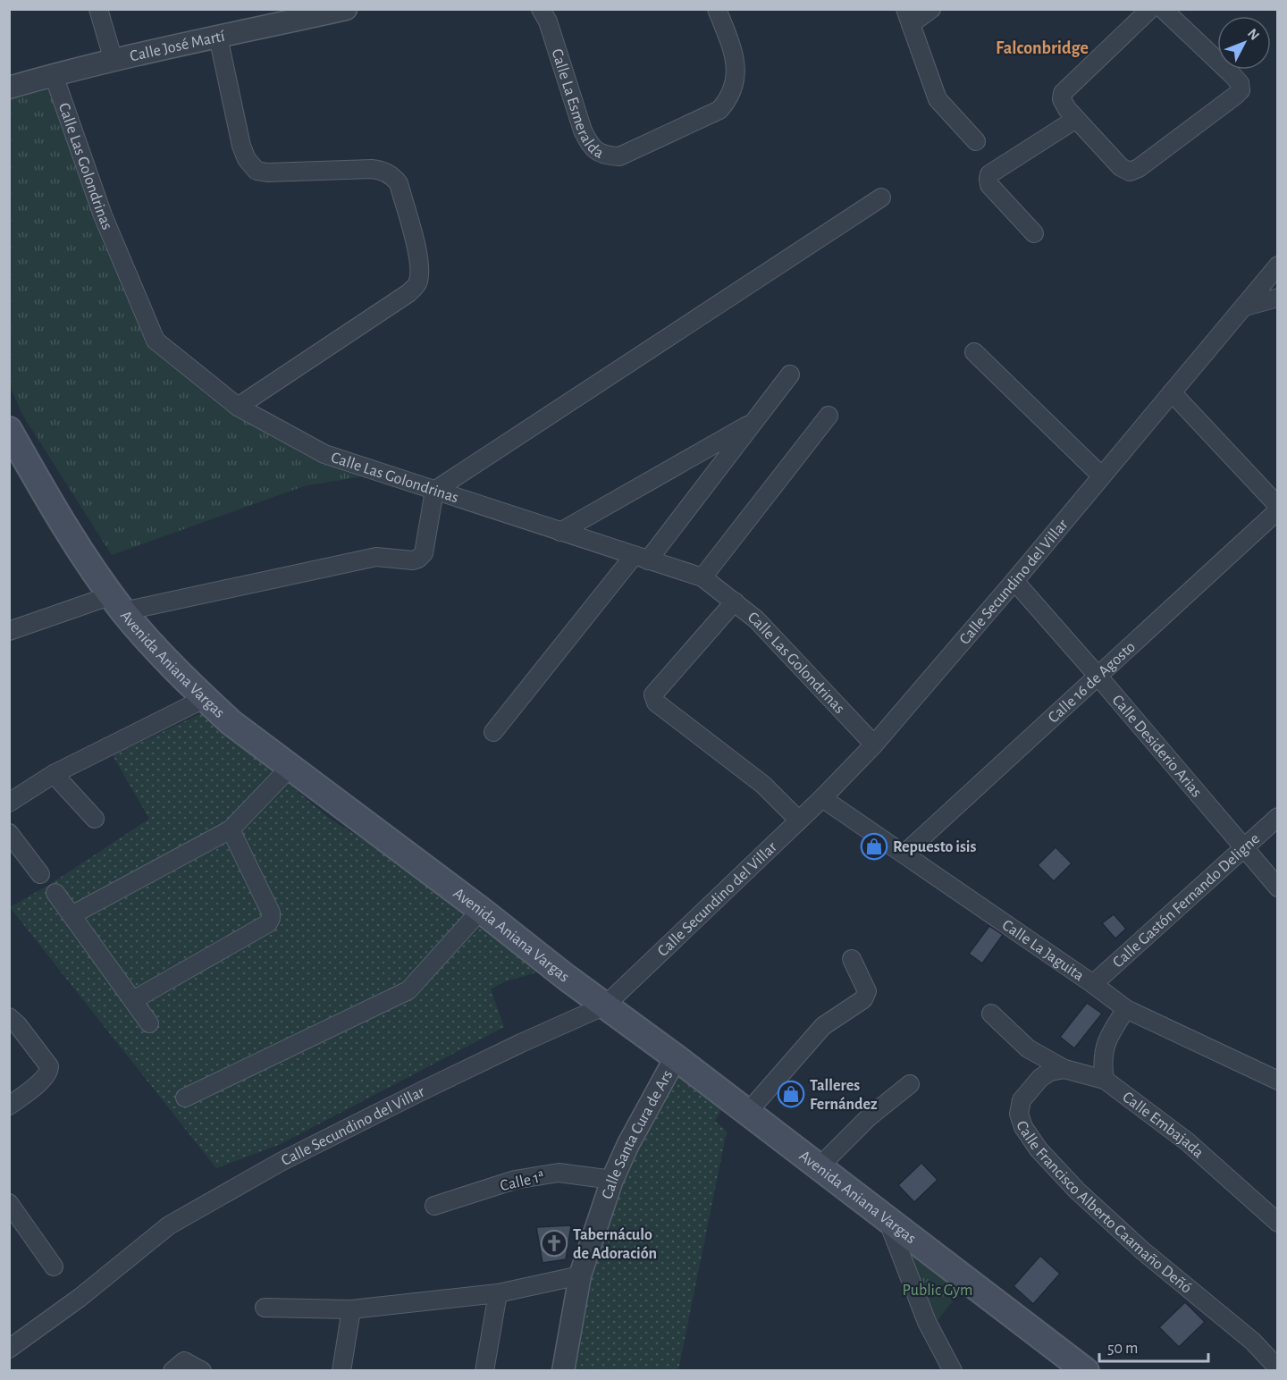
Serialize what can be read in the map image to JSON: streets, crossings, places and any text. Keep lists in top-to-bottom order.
{
  "streets": {
    "main road": ["Avenida Aniana Vargas"],
    "street": [
      "Calle José Martí",
      "Calle La Esmeralda",
      "Calle Las Golondrinas",
      "Calle Secundino del Villar",
      "Calle 16 de Agosto",
      "Calle Desiderio Arias",
      "Calle Gastón Fernando Deligne",
      "Calle La Jaguita",
      "Calle Embajada",
      "Calle Santa Cura de Ars",
      "Calle 1ª",
      "Calle Francisco Alberto Caamaño Deñó"
    ]
  },
  "crossings": [
    ["Calle José Martí", "Calle Las Golondrinas"],
    ["Calle Las Golondrinas", "Calle Secundino del Villar"],
    ["Calle Secundino del Villar", "Avenida Aniana Vargas"],
    ["Calle Secundino del Villar", "Calle Desiderio Arias"],
    ["Calle Secundino del Villar", "Calle La Jaguita"],
    ["Avenida Aniana Vargas", "Calle Santa Cura de Ars"],
    ["Calle 16 de Agosto", "Calle Desiderio Arias"],
    ["Calle 16 de Agosto", "Calle La Jaguita"],
    ["Calle Desiderio Arias", "Calle Gastón Fernando Deligne"],
    ["Calle Gastón Fernando Deligne", "Calle La Jaguita"],
    ["Calle Santa Cura de Ars", "Calle 1ª"]
  ],
  "districts": ["Falconbridge"],
  "parks": ["Public Gym"],
  "places": {
    "shop": ["Repuesto isis", "Talleres Fernández"],
    "church": ["Tabernáculo de Adoración"]
  },
  "scale_bar": "50 m",
  "north": "top right"
}
